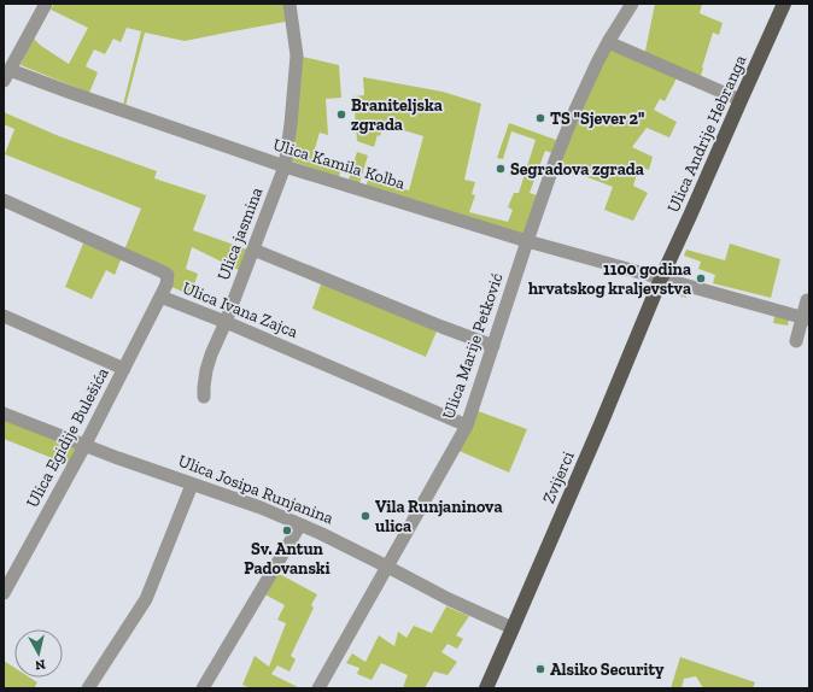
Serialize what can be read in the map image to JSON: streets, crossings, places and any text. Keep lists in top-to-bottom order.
{
  "streets": {
    "main road": ["Ulica Andrije Hebranga", "Zvijerci"],
    "street": [
      "Ulica Kamila Kolba",
      "Ulica jasmina",
      "Ulica Ivana Zajca",
      "Ulica Marije Petković",
      "Ulica Egidije Bulešića",
      "Ulica Josipa Runjanina"
    ]
  },
  "crossings": [
    ["Ulica Andrije Hebranga", "Ulica Kamila Kolba"],
    ["Ulica Andrije Hebranga", "Zvijerci"],
    ["Ulica Kamila Kolba", "Ulica jasmina"],
    ["Ulica Kamila Kolba", "Ulica Marije Petković"],
    ["Ulica Kamila Kolba", "Zvijerci"],
    ["Ulica jasmina", "Ulica Ivana Zajca"],
    ["Ulica Ivana Zajca", "Ulica Marije Petković"],
    ["Ulica Ivana Zajca", "Ulica Egidije Bulešića"],
    ["Ulica Marije Petković", "Ulica Josipa Runjanina"],
    ["Ulica Egidije Bulešića", "Ulica Josipa Runjanina"],
    ["Zvijerci", "Ulica Josipa Runjanina"]
  ],
  "places": [
    "Braniteljska zgrada",
    "TS \"Sjever 2\"",
    "Segradova zgrada",
    "1100 godina hrvatskog kraljevstva",
    "Vila Runjaninova ulica",
    "Sv. Antun Padovanski",
    "Alsiko Security"
  ],
  "north": "bottom"
}
